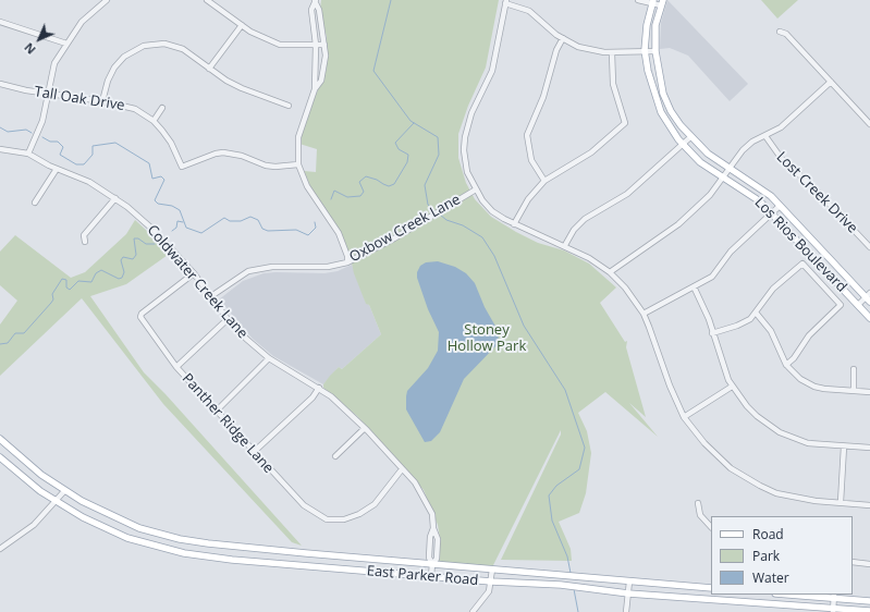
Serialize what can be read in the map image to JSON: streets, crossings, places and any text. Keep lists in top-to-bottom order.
{
  "streets": {
    "main road": ["Los Rios Boulevard", "East Parker Road"],
    "street": [
      "Tall Oak Drive",
      "Lost Creek Drive",
      "Oxbow Creek Lane",
      "Coldwater Creek Lane",
      "Panther Ridge Lane"
    ]
  },
  "crossings": [
    ["Oxbow Creek Lane", "Coldwater Creek Lane"],
    ["Coldwater Creek Lane", "Panther Ridge Lane"],
    ["Coldwater Creek Lane", "East Parker Road"]
  ],
  "parks": ["Stoney Hollow Park"],
  "legend": ["Road", "Park", "Water"],
  "north": "bottom left"
}
